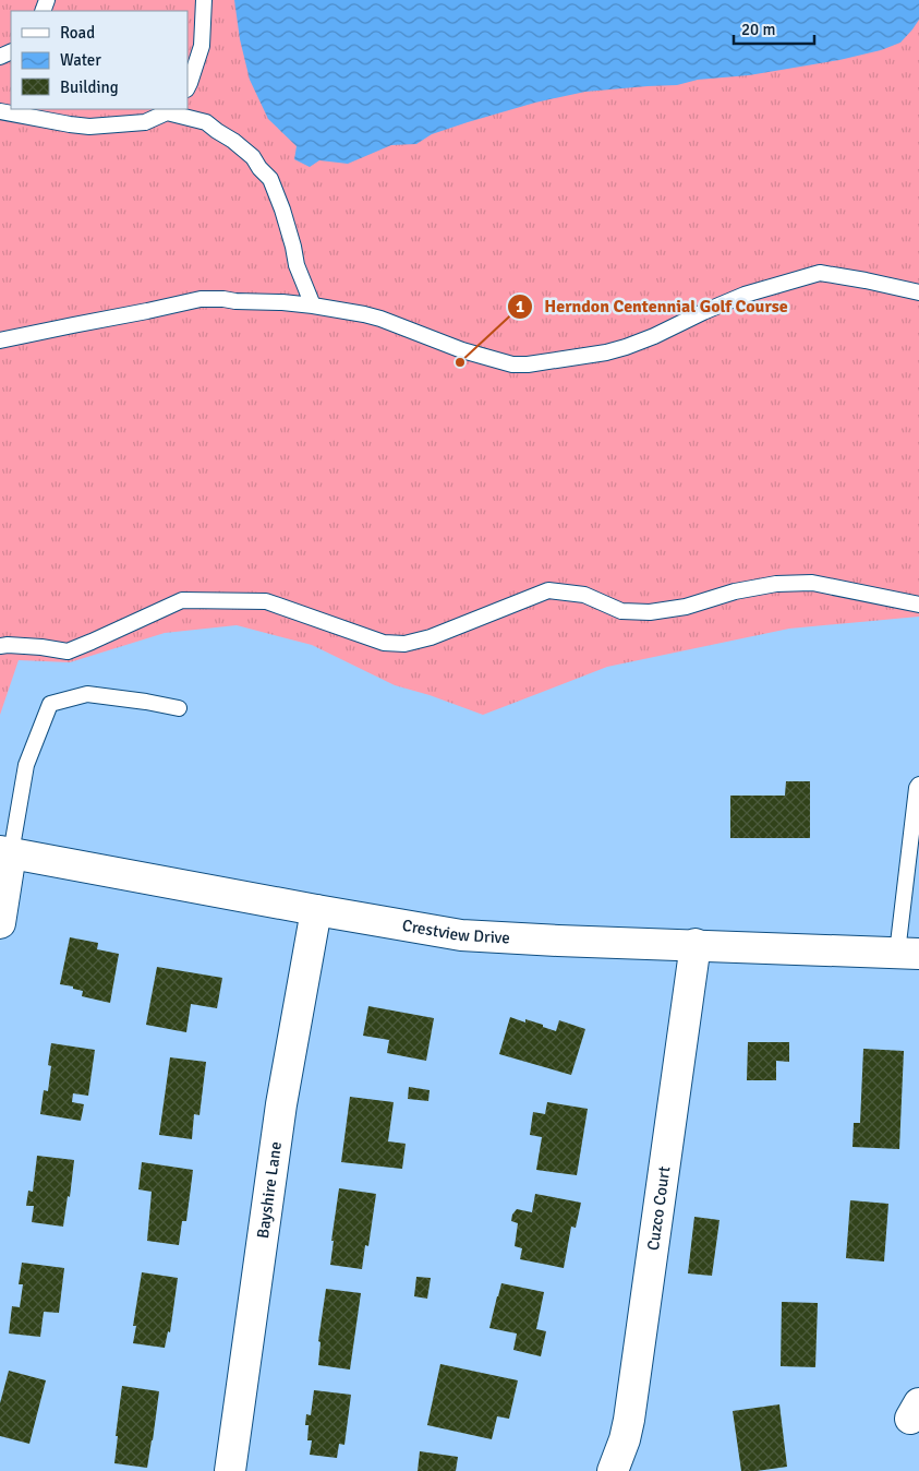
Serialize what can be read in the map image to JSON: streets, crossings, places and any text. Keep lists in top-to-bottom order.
{
  "streets": {
    "street": ["Crestview Drive", "Bayshire Lane", "Cuzco Court"]
  },
  "crossings": [
    ["Crestview Drive", "Bayshire Lane"],
    ["Crestview Drive", "Cuzco Court"]
  ],
  "places": ["Herndon Centennial Golf Course"],
  "legend": ["Road", "Water", "Building"],
  "scale_bar": "20 m"
}
